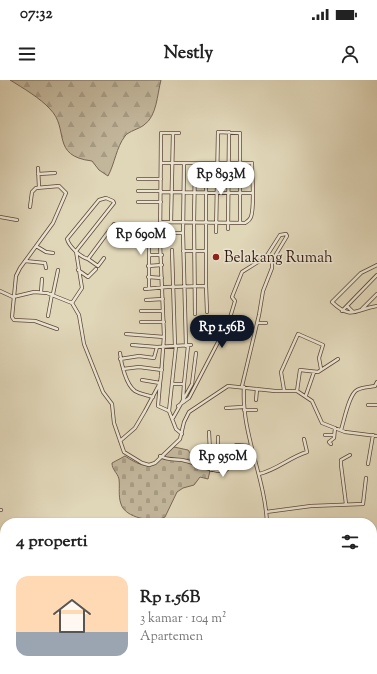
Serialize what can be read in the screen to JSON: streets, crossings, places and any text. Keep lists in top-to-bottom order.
{
  "places": ["Belakang Rumah"],
  "page": {
    "status": "07:32",
    "header": "Nestly",
    "price": [
      "Rp 893M",
      "Rp 690M",
      "Rp 1.56B",
      "Rp 950M"
    ],
    "heading": "4 properti",
    "list": [
      {
        "name": "Rp 1.56B",
        "note": "3 kamar · 104 m² · Apartemen"
      }
    ]
  }
}
